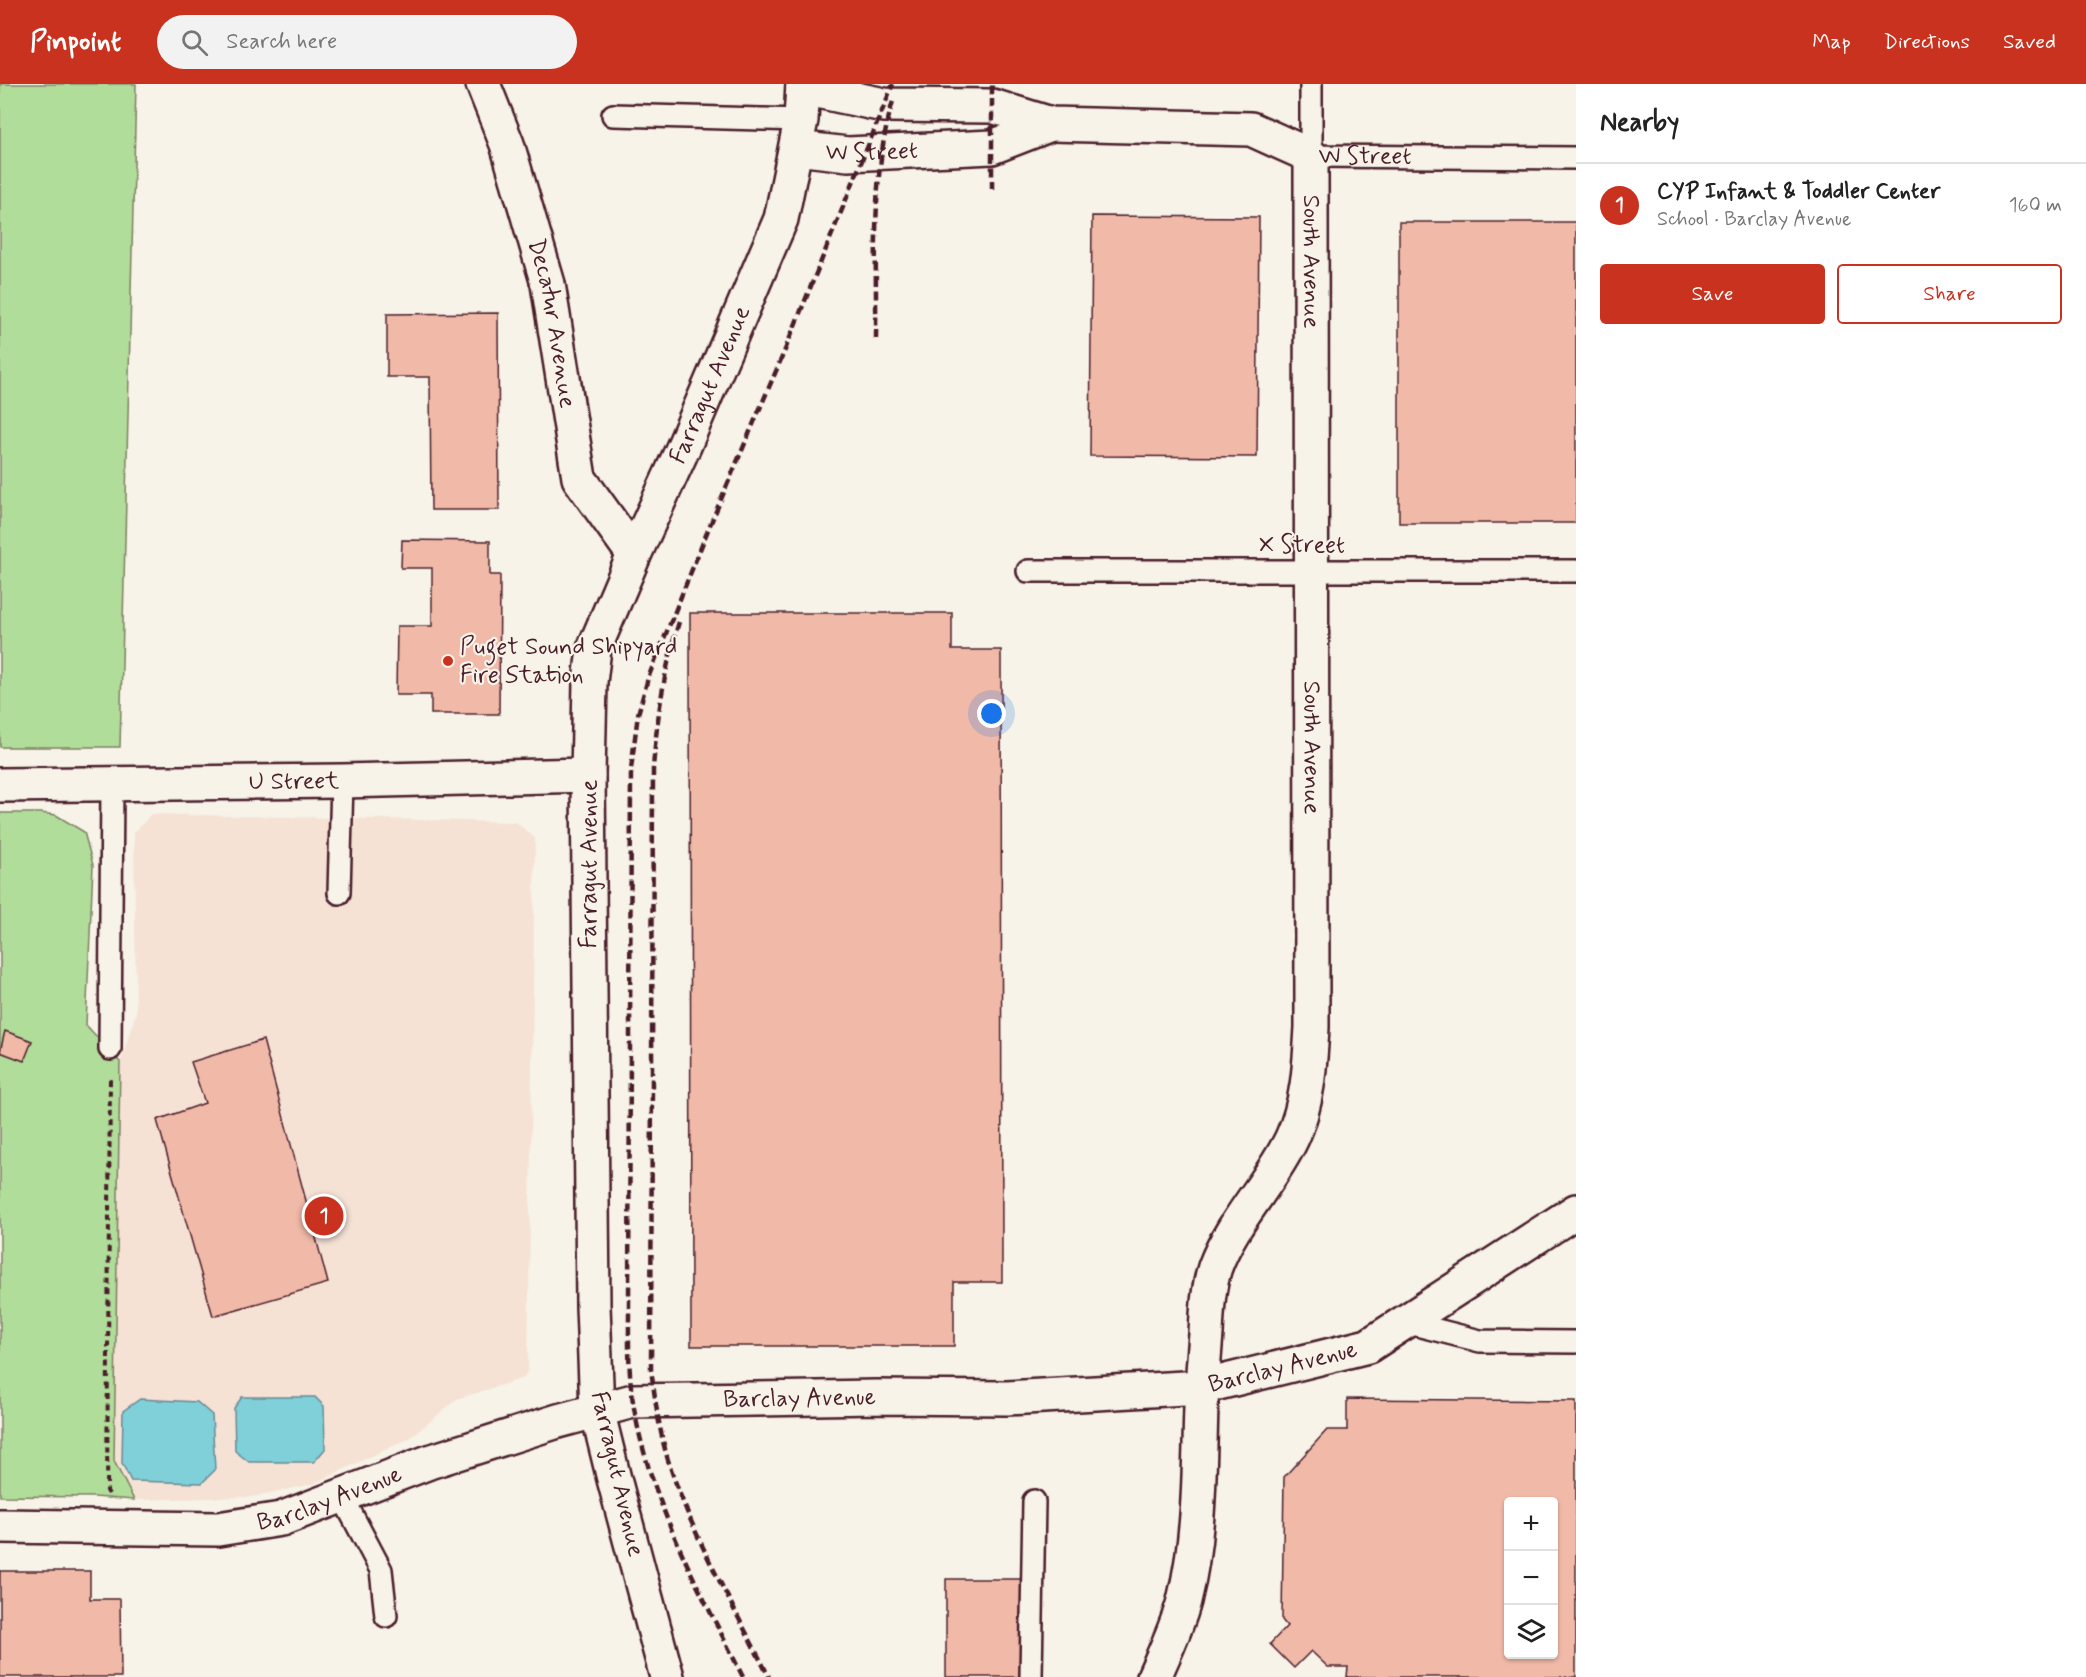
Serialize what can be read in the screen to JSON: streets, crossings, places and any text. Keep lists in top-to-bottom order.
{
  "streets": {
    "street": [
      "W Street",
      "South Avenue",
      "Decatur Avenue",
      "Farragut Avenue",
      "U Street",
      "Barclay Avenue"
    ],
    "lane": ["X Street"]
  },
  "crossings": [
    ["W Street", "South Avenue"],
    ["W Street", "Farragut Avenue"],
    ["South Avenue", "X Street"],
    ["South Avenue", "Barclay Avenue"],
    ["Decatur Avenue", "Farragut Avenue"],
    ["Farragut Avenue", "U Street"],
    ["Farragut Avenue", "Barclay Avenue"]
  ],
  "places": ["Puget Sound Shipyard Fire Station"],
  "page": {
    "header": "Pinpoint",
    "search": "Search here",
    "nav": ["Map", "Directions", "Saved"],
    "heading": "Nearby",
    "list": [
      {
        "mark": "1",
        "name": "CYP Infant & Toddler Center",
        "note": "School · Barclay Avenue",
        "value": "160 m"
      }
    ],
    "buttons": ["Save", "Share"],
    "pins": "1",
    "map_buttons": ["+", "−"]
  }
}
